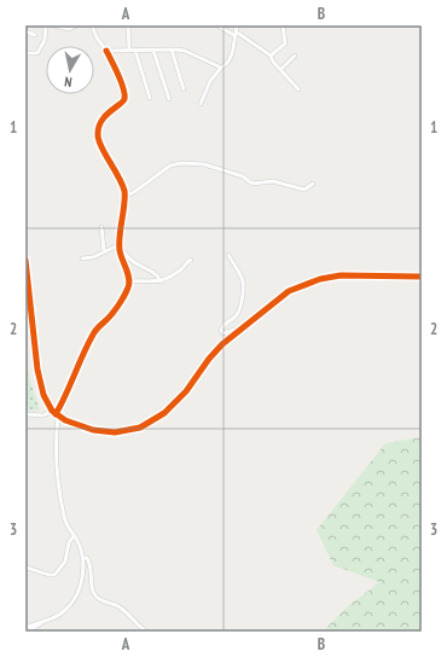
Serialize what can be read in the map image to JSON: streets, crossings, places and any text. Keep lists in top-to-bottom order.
{
  "north": "bottom",
  "grid": {
    "columns": ["A", "B"],
    "rows": ["1", "2", "3"]
  }
}
